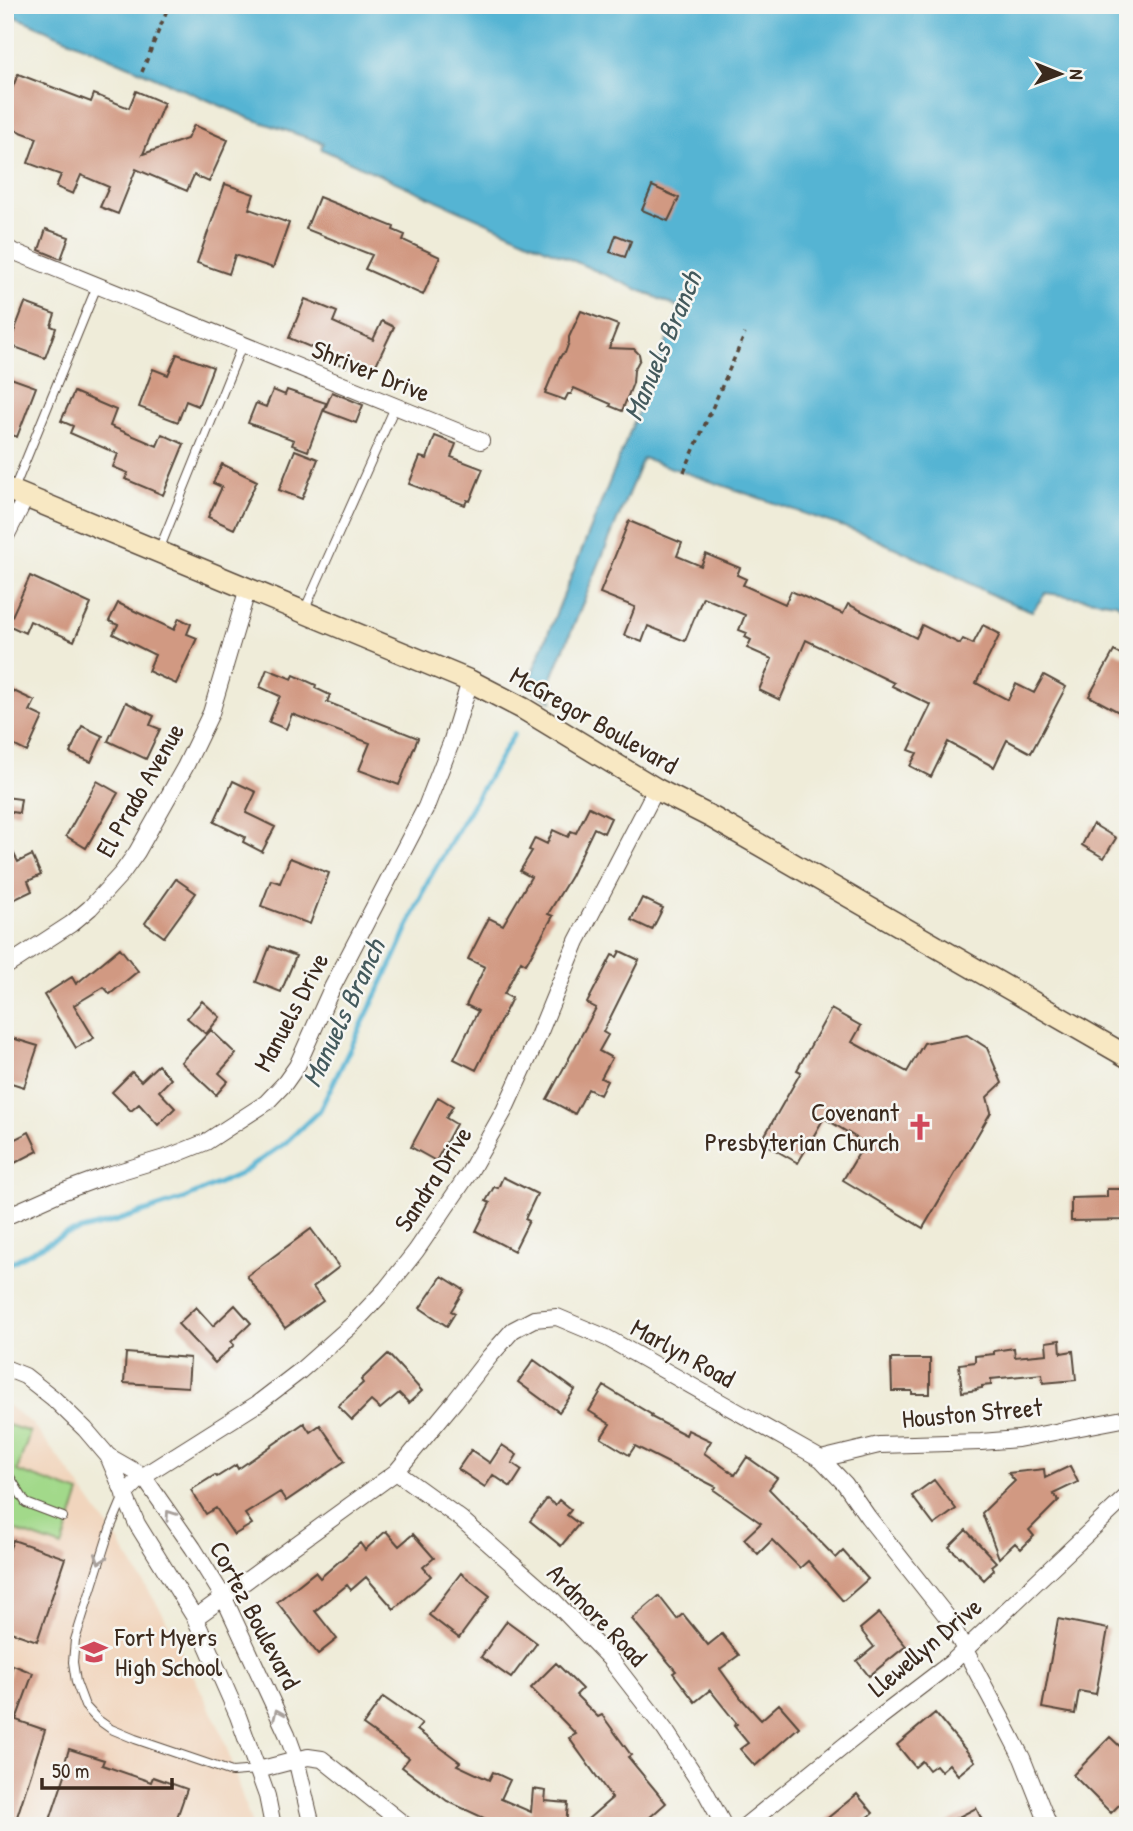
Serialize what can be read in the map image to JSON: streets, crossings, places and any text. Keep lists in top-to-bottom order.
{
  "streets": {
    "main road": ["McGregor Boulevard"],
    "street": [
      "Shriver Drive",
      "El Prado Avenue",
      "Manuels Drive",
      "Sandra Drive",
      "Marlyn Road",
      "Houston Street",
      "Cortez Boulevard",
      "Ardmore Road",
      "Llewellyn Drive"
    ]
  },
  "crossings": [
    ["McGregor Boulevard", "El Prado Avenue"],
    ["McGregor Boulevard", "Manuels Drive"],
    ["McGregor Boulevard", "Sandra Drive"],
    ["Sandra Drive", "Cortez Boulevard"],
    ["Marlyn Road", "Houston Street"],
    ["Marlyn Road", "Cortez Boulevard"],
    ["Marlyn Road", "Ardmore Road"],
    ["Marlyn Road", "Llewellyn Drive"]
  ],
  "water": ["Manuels Branch"],
  "places": {
    "church": ["Covenant Presbyterian Church"],
    "school or university": ["Fort Myers High School"]
  },
  "scale_bar": "50 m",
  "north": "right"
}
